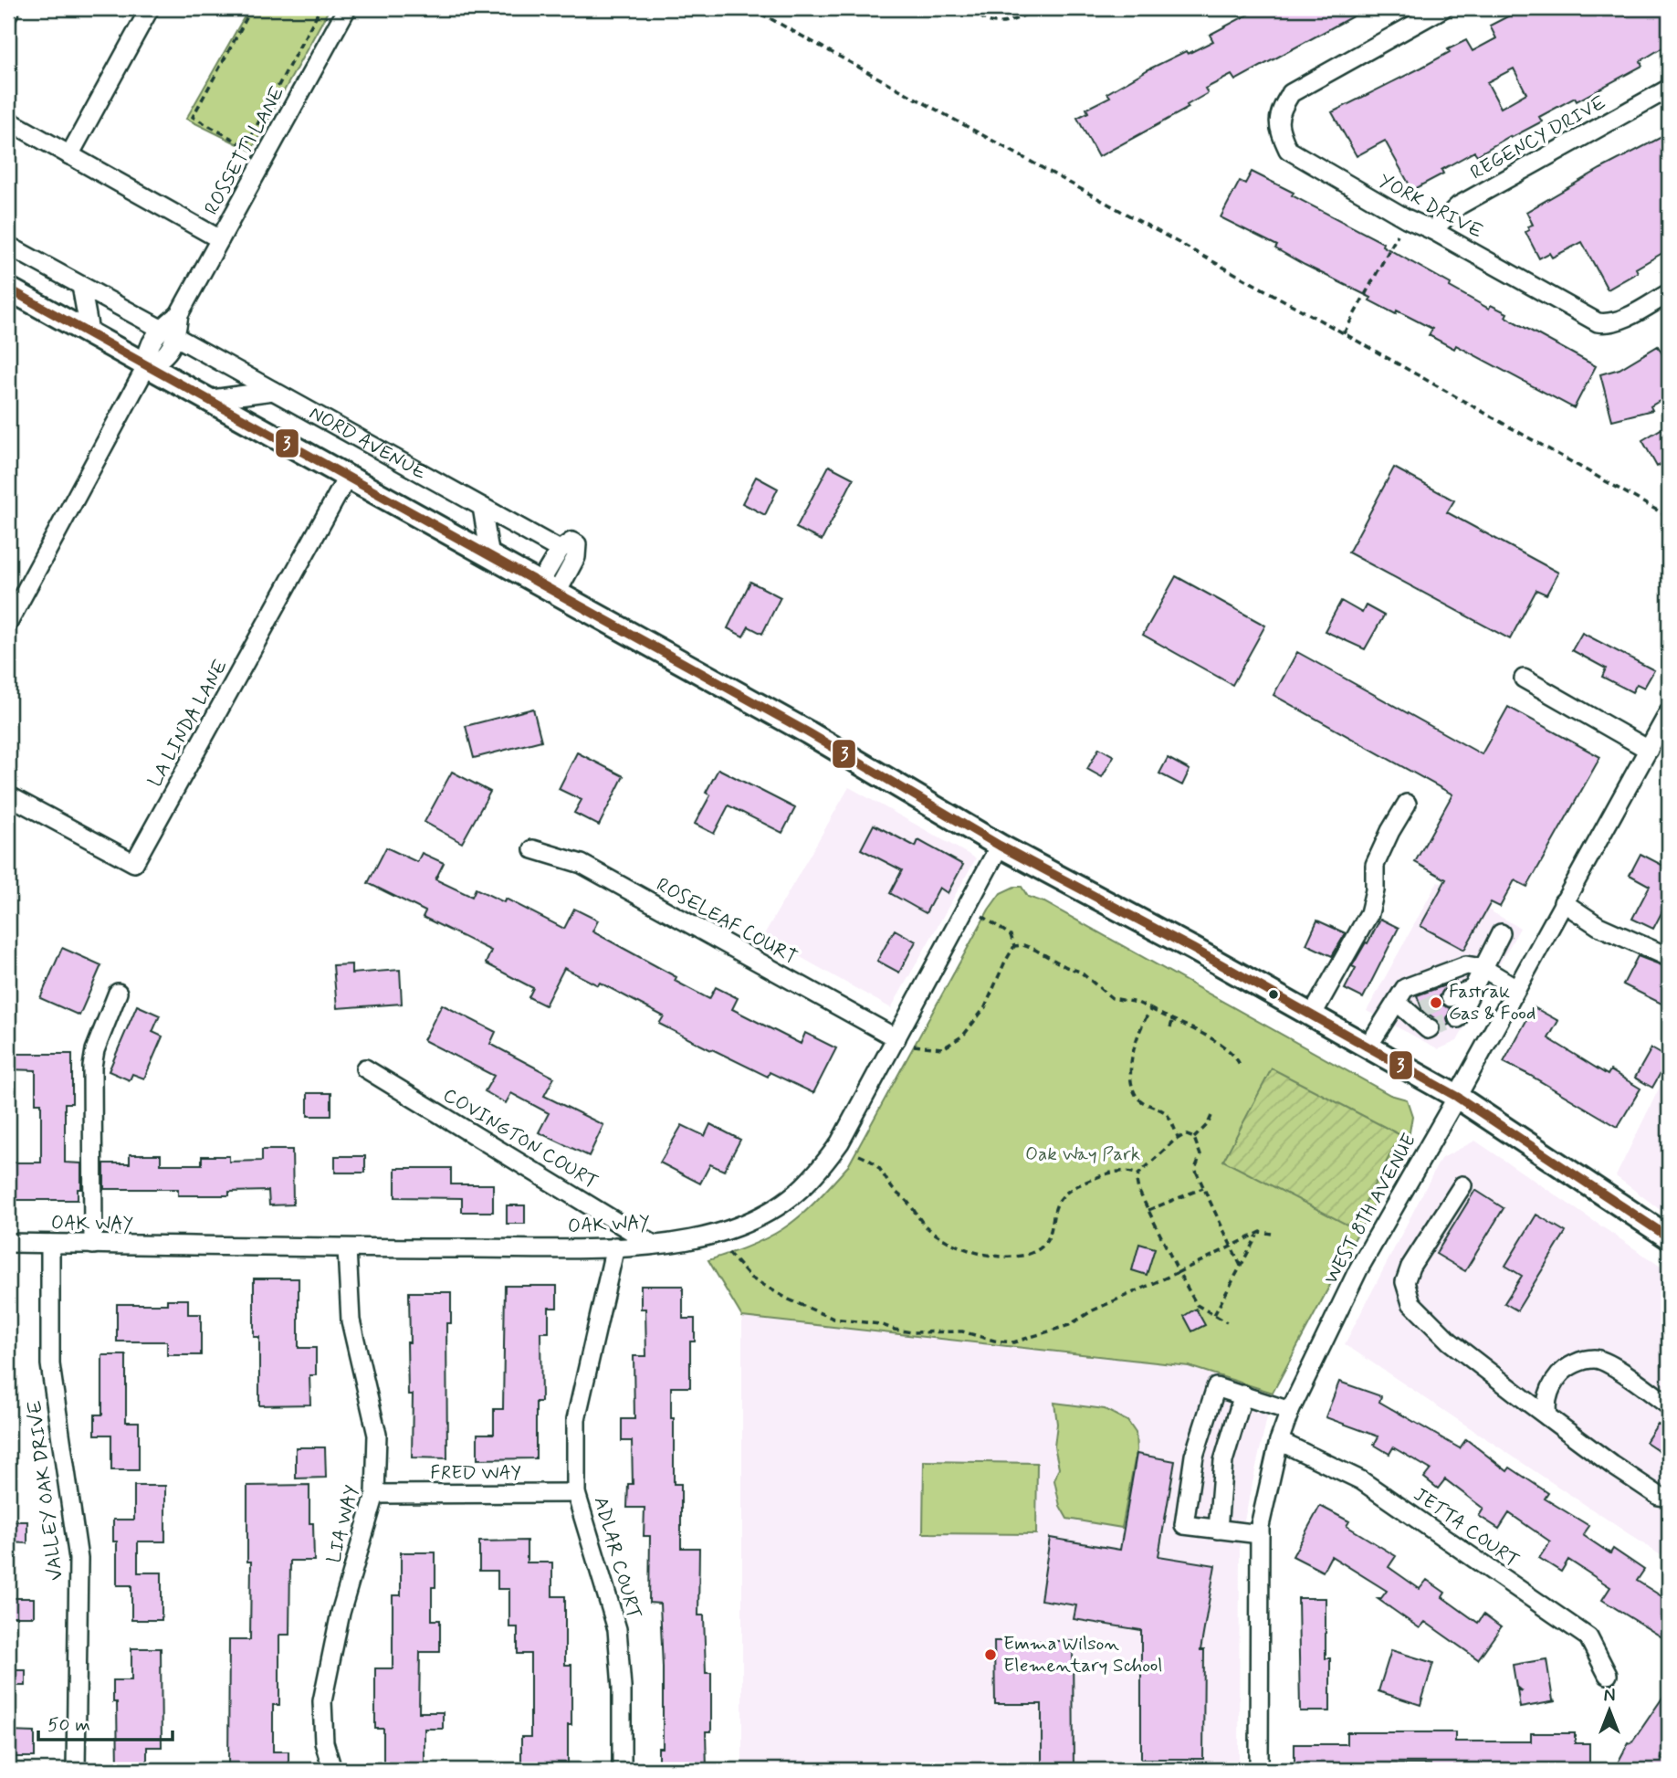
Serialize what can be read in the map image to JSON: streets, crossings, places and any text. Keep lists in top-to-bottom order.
{
  "streets": {
    "street": [
      "REGENCY DRIVE",
      "ROSSETTI LANE",
      "YORK DRIVE",
      "NORD AVENUE",
      "LA LINDA LANE",
      "ROSELEAF COURT",
      "COVINGTON COURT",
      "WEST 8TH AVENUE",
      "OAK WAY",
      "FRED WAY",
      "VALLEY OAK DRIVE",
      "LIA WAY",
      "JETTA COURT",
      "ADLAR COURT"
    ]
  },
  "crossings": [
    ["REGENCY DRIVE", "YORK DRIVE"],
    ["ROSSETTI LANE", "NORD AVENUE"],
    ["ROSELEAF COURT", "OAK WAY"],
    ["COVINGTON COURT", "OAK WAY"],
    ["WEST 8TH AVENUE", "JETTA COURT"],
    ["OAK WAY", "VALLEY OAK DRIVE"],
    ["OAK WAY", "LIA WAY"],
    ["OAK WAY", "ADLAR COURT"],
    ["FRED WAY", "LIA WAY"],
    ["FRED WAY", "ADLAR COURT"]
  ],
  "parks": ["Oak Way Park"],
  "places": ["Fastrak Gas & Food", "Emma Wilson Elementary School"],
  "lines": ["transit line 3"],
  "scale_bar": "50 m",
  "north": "top"
}
